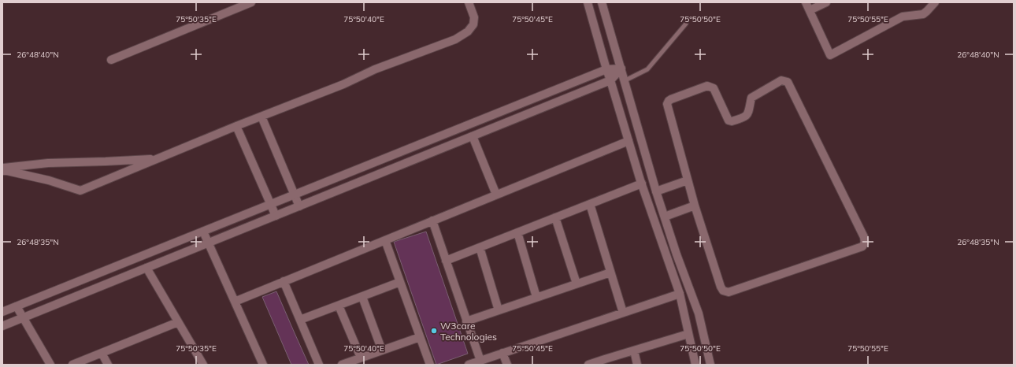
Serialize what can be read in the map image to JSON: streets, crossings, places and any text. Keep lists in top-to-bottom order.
{
  "places": ["W3care Technologies"],
  "coordinates": [
    "75°50'35\"E",
    "75°50'40\"E",
    "75°50'45\"E",
    "75°50'50\"E",
    "75°50'55\"E",
    "26°48'40\"N",
    "26°48'35\"N"
  ]
}
